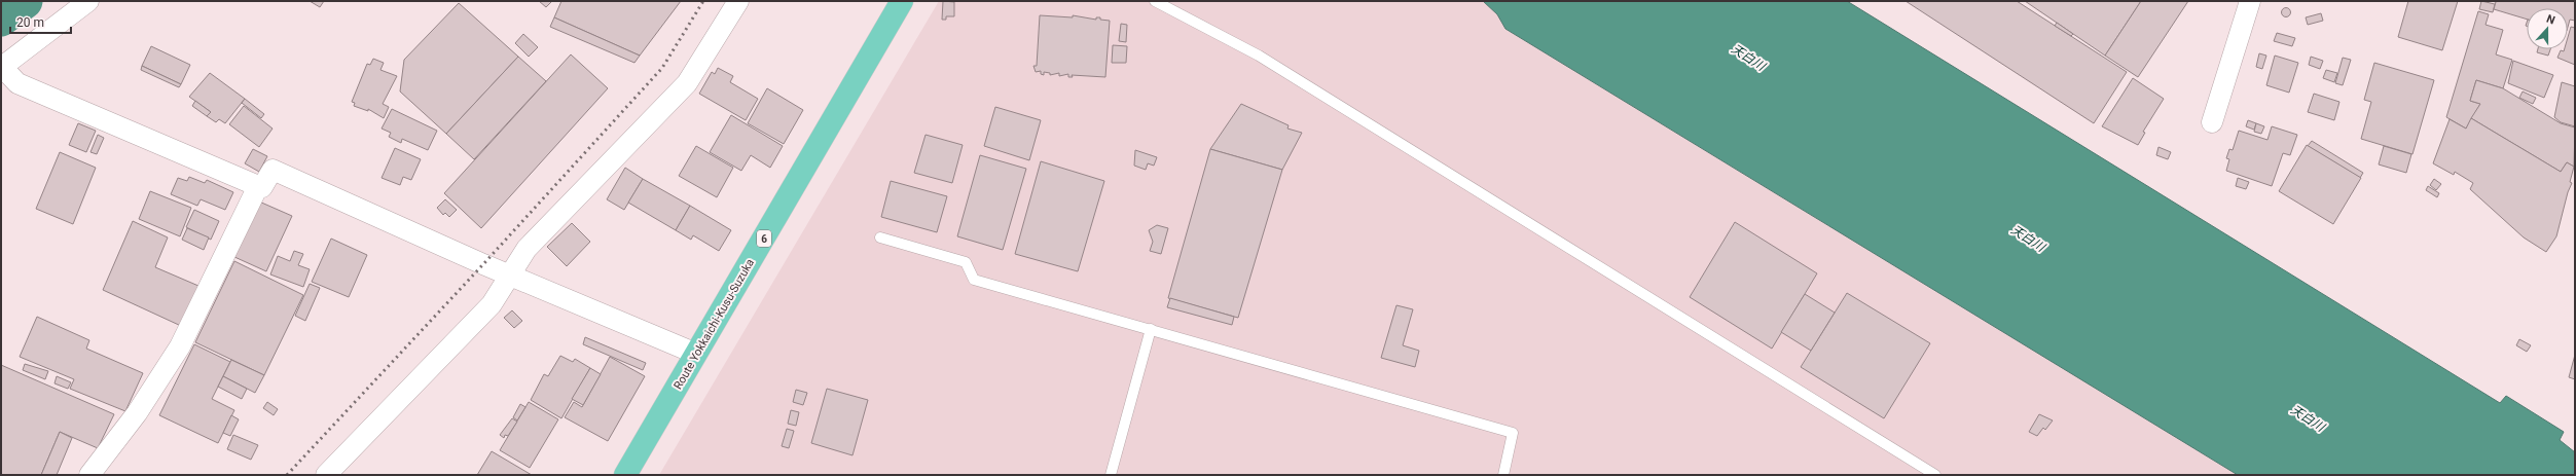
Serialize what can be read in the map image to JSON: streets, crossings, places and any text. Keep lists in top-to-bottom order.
{
  "streets": {
    "main road": ["6", "Route Yokkaichi-Kusu-Suzuka"]
  },
  "water": ["天白川"],
  "scale_bar": "20 m",
  "north": "top"
}
